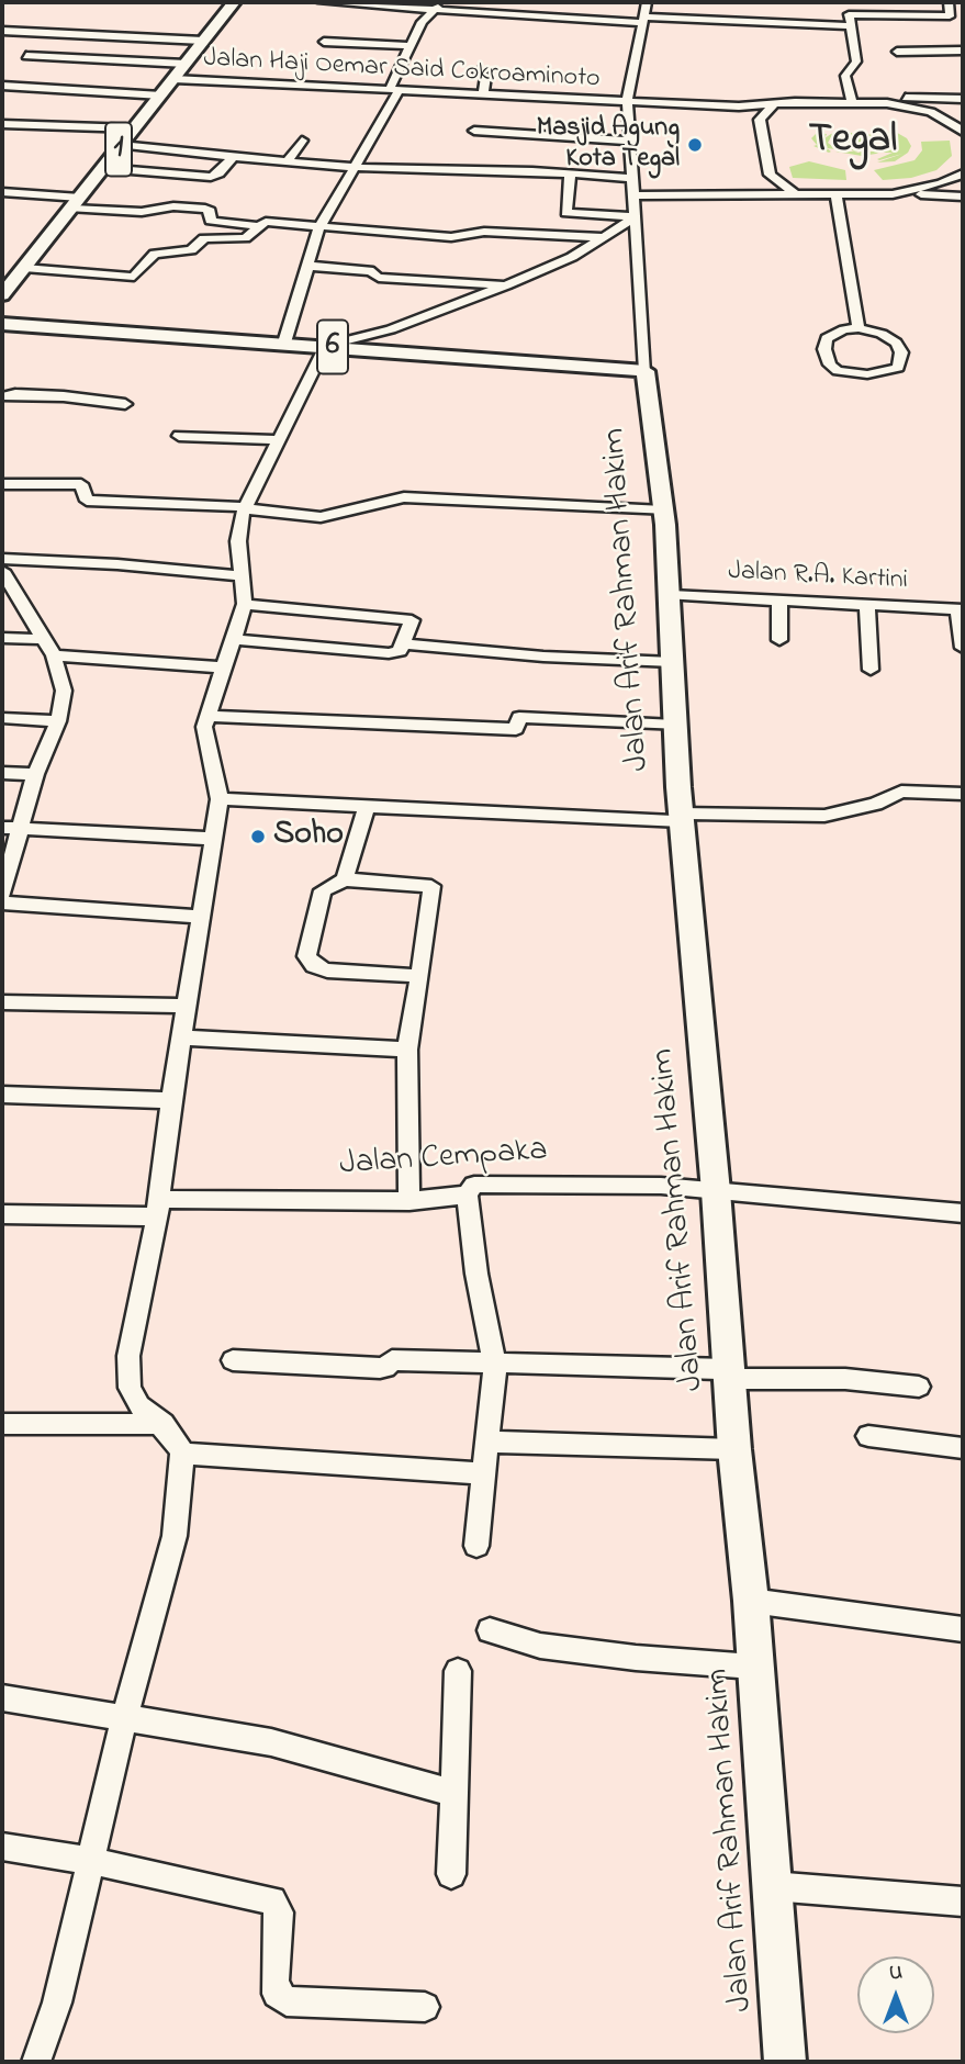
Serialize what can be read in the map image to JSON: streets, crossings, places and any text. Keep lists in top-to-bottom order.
{
  "streets": {
    "highway": ["1", "6", "Jalan Arif Rahman Hakim"],
    "street": ["Jalan Haji Oemar Said Cokroaminoto", "Jalan R.A. Kartini", "Jalan Cempaka"]
  },
  "crossings": [
    ["Jalan Haji Oemar Said Cokroaminoto", "1"],
    ["6", "Jalan Arif Rahman Hakim"],
    ["Jalan R.A. Kartini", "Jalan Arif Rahman Hakim"],
    ["Jalan Arif Rahman Hakim", "Jalan Cempaka"]
  ],
  "districts": ["Tegal"],
  "places": ["Masjid Agung Kota Tegal", "Soho"],
  "north": "top"
}
